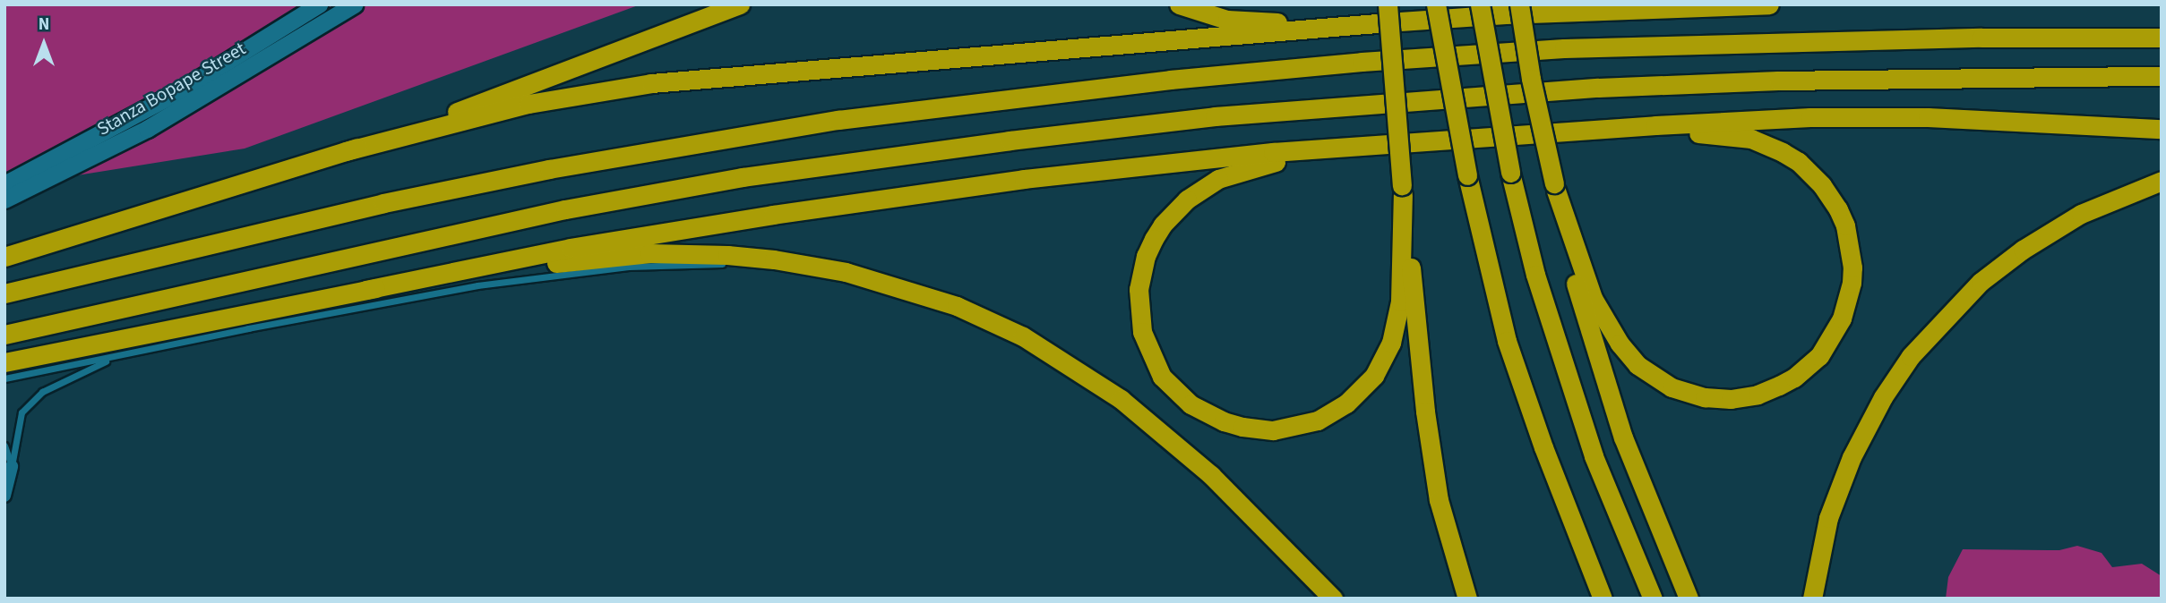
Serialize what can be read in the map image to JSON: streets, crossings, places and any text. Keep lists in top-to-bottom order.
{
  "streets": {
    "main road": ["Stanza Bopape Street"]
  },
  "north": "top"
}
